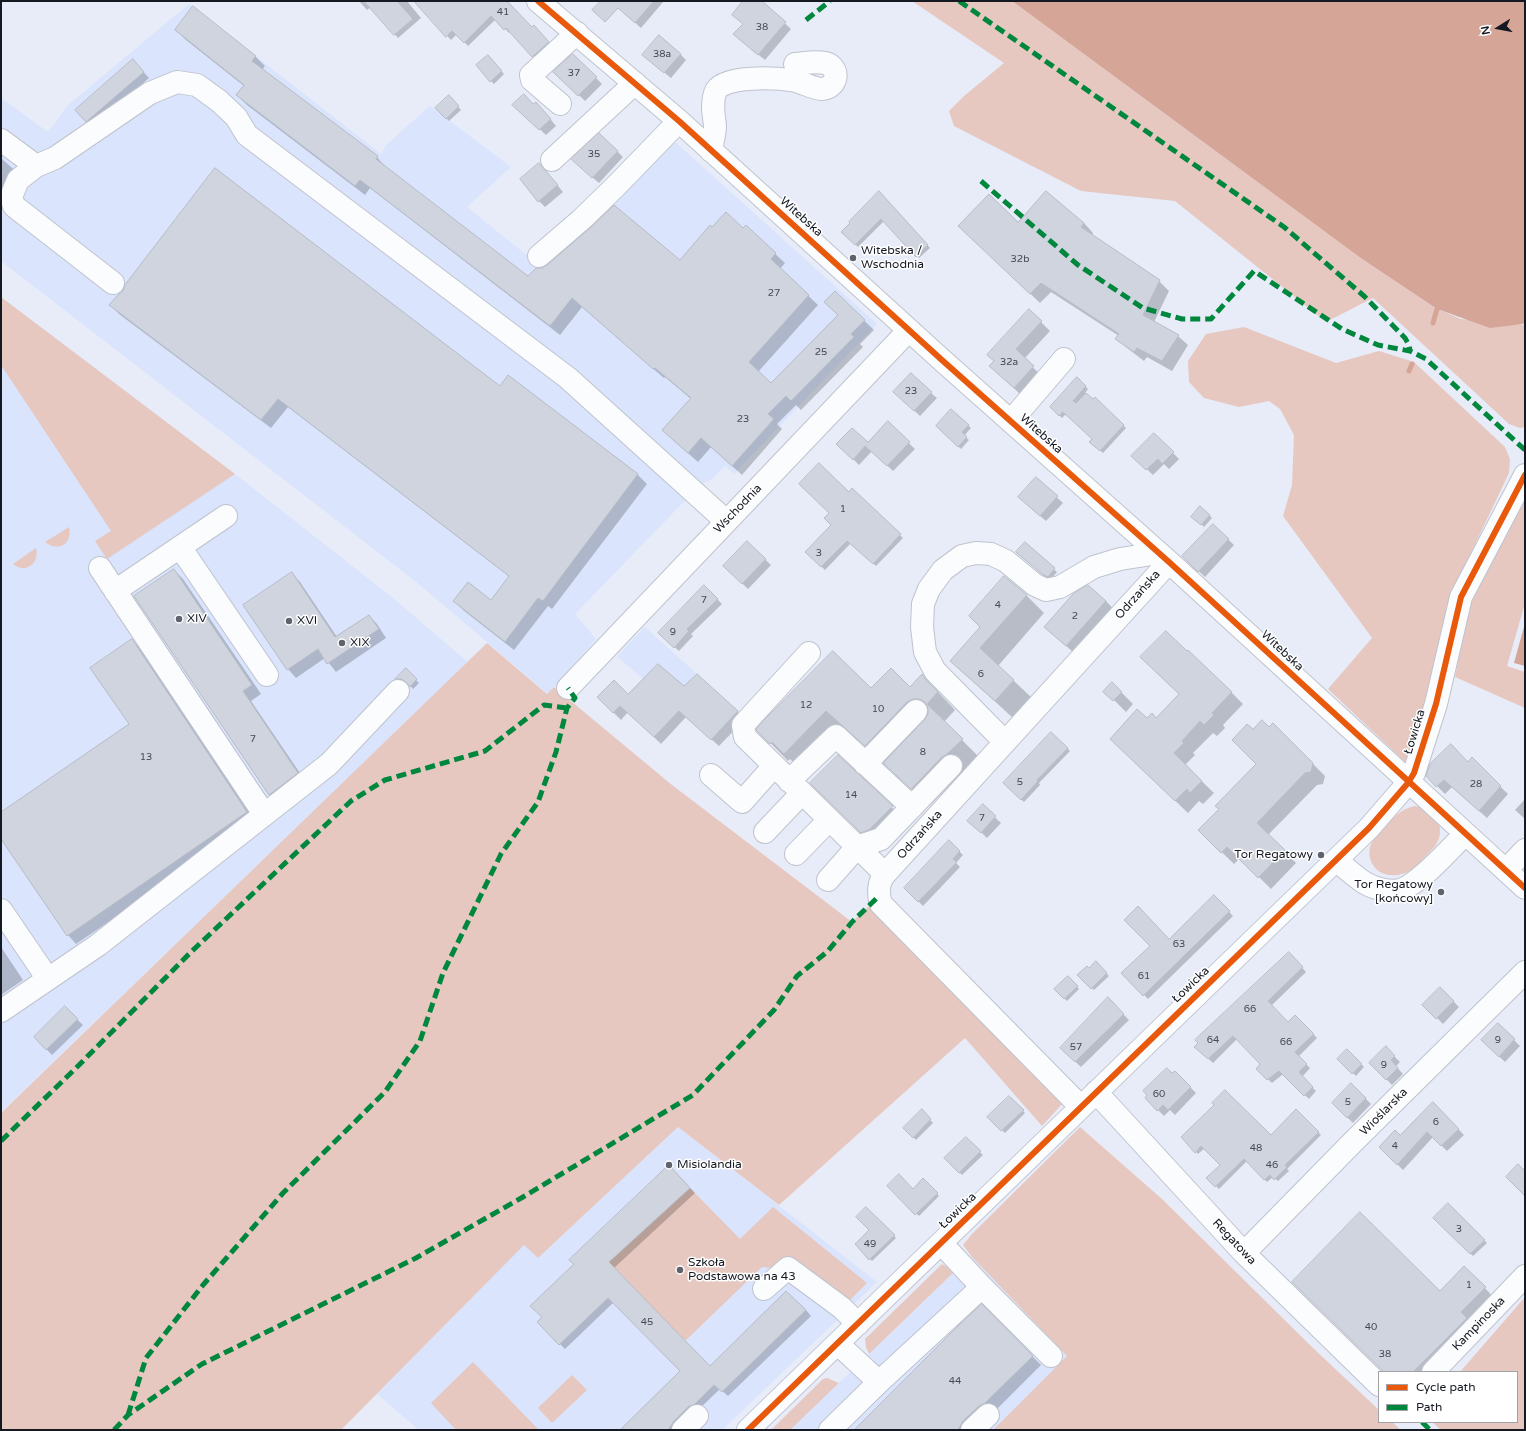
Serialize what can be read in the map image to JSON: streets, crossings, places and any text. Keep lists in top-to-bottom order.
{
  "streets": {
    "street": [
      "Witebska",
      "Wschodnia",
      "Odrzańska",
      "Łowicka",
      "Wioślarska",
      "Regatowa",
      "Kampinoska"
    ]
  },
  "crossings": [
    ["Witebska", "Wschodnia"],
    ["Witebska", "Odrzańska"],
    ["Witebska", "Łowicka"],
    ["Odrzańska", "Łowicka"],
    ["Łowicka", "Regatowa"],
    ["Wioślarska", "Regatowa"]
  ],
  "places": [
    "Witebska / Wschodnia",
    "XIV",
    "XVI",
    "XIX",
    "Tor Regatowy",
    "Tor Regatowy [końcowy]",
    "Misiolandia",
    "Szkoła Podstawowa na 43"
  ],
  "house_numbers": [
    "41",
    "38",
    "38a",
    "37",
    "35",
    "32b",
    "27",
    "25",
    "32a",
    "23",
    "23",
    "1",
    "3",
    "7",
    "4",
    "2",
    "9",
    "6",
    "12",
    "10",
    "7",
    "8",
    "13",
    "5",
    "28",
    "14",
    "7",
    "63",
    "61",
    "66",
    "64",
    "9",
    "66",
    "57",
    "9",
    "60",
    "5",
    "6",
    "4",
    "48",
    "46",
    "3",
    "49",
    "1",
    "45",
    "40",
    "38",
    "44"
  ],
  "legend": ["Cycle path", "Path"],
  "north": "left"
}
